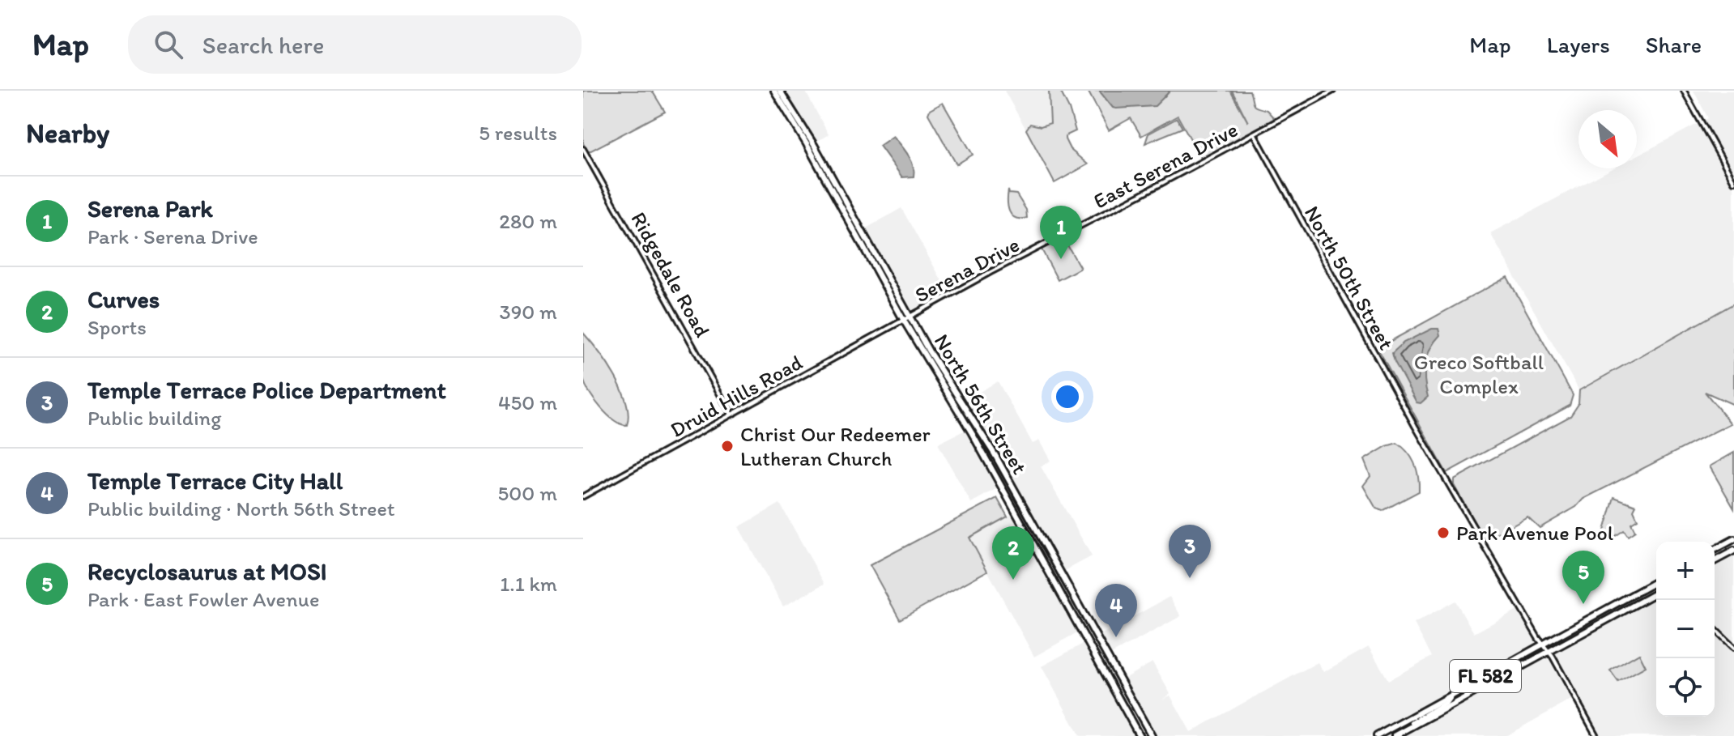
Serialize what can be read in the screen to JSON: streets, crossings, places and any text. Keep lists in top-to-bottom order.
{
  "streets": {
    "main road": ["North 56th Street", "FL 582"],
    "street": [
      "East Serena Drive",
      "Serena Drive",
      "Ridgedale Road",
      "North 50th Street",
      "Druid Hills Road"
    ]
  },
  "crossings": [
    ["East Serena Drive", "Serena Drive"],
    ["East Serena Drive", "North 50th Street"],
    ["Serena Drive", "Druid Hills Road"],
    ["Serena Drive", "North 56th Street"],
    ["Ridgedale Road", "Druid Hills Road"],
    ["North 50th Street", "FL 582"],
    ["Druid Hills Road", "North 56th Street"]
  ],
  "parks": ["Greco Softball Complex"],
  "places": ["Christ Our Redeemer Lutheran Church", "Park Avenue Pool"],
  "north": "bottom right",
  "page": {
    "header": "Map",
    "search": "Search here",
    "nav": ["Map", "Layers", "Share"],
    "heading": ["Nearby", "5 results"],
    "list": [
      {
        "mark": "1",
        "name": "Serena Park",
        "note": "Park · Serena Drive",
        "value": "280 m"
      },
      {
        "mark": "2",
        "name": "Curves",
        "note": "Sports",
        "value": "390 m"
      },
      {
        "mark": "3",
        "name": "Temple Terrace Police Department",
        "note": "Public building",
        "value": "450 m"
      },
      {
        "mark": "4",
        "name": "Temple Terrace City Hall",
        "note": "Public building · North 56th Street",
        "value": "500 m"
      },
      {
        "mark": "5",
        "name": "Recyclosaurus at MOSI",
        "note": "Park · East Fowler Avenue",
        "value": "1.1 km"
      }
    ],
    "pins": [
      "1",
      "3",
      "2",
      "5",
      "4"
    ],
    "map_buttons": ["+", "−"]
  }
}
